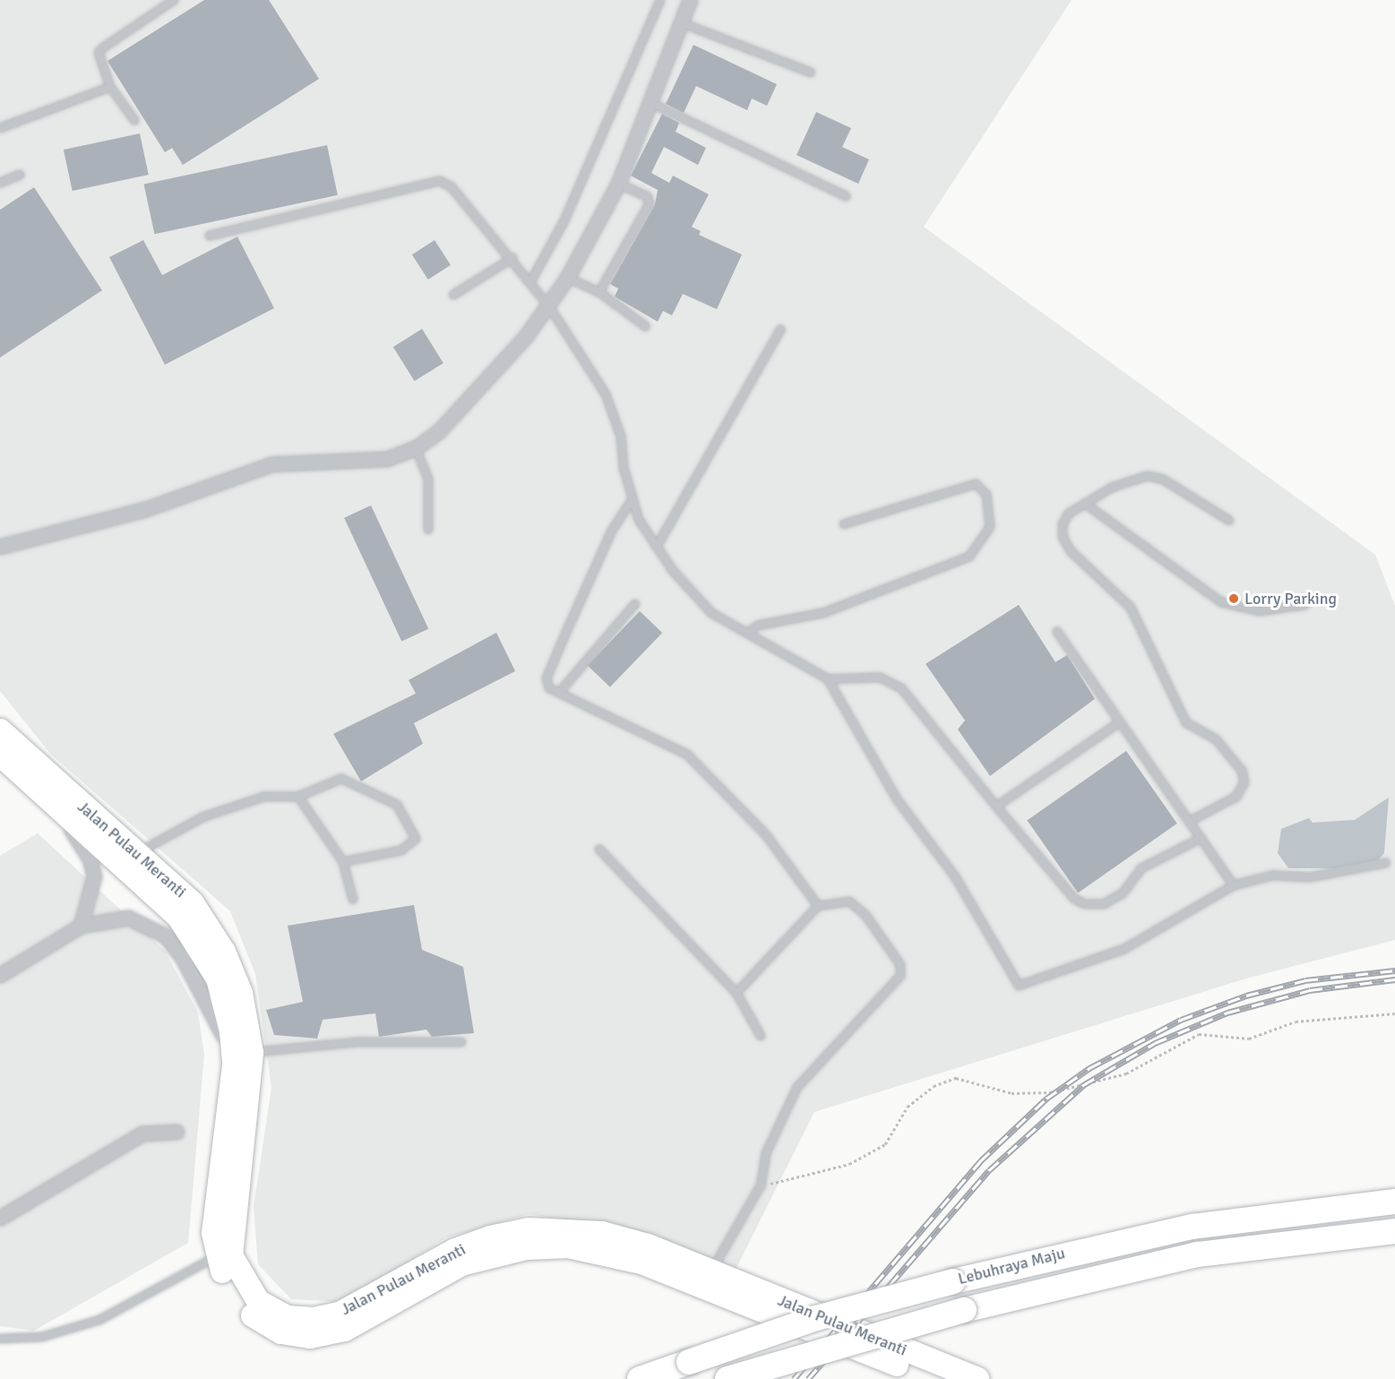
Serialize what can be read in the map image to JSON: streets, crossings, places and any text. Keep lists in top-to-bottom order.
{
  "streets": {
    "highway": ["Lebuhraya Maju"],
    "main road": ["Jalan Pulau Meranti"]
  },
  "places": ["Lorry Parking"]
}
